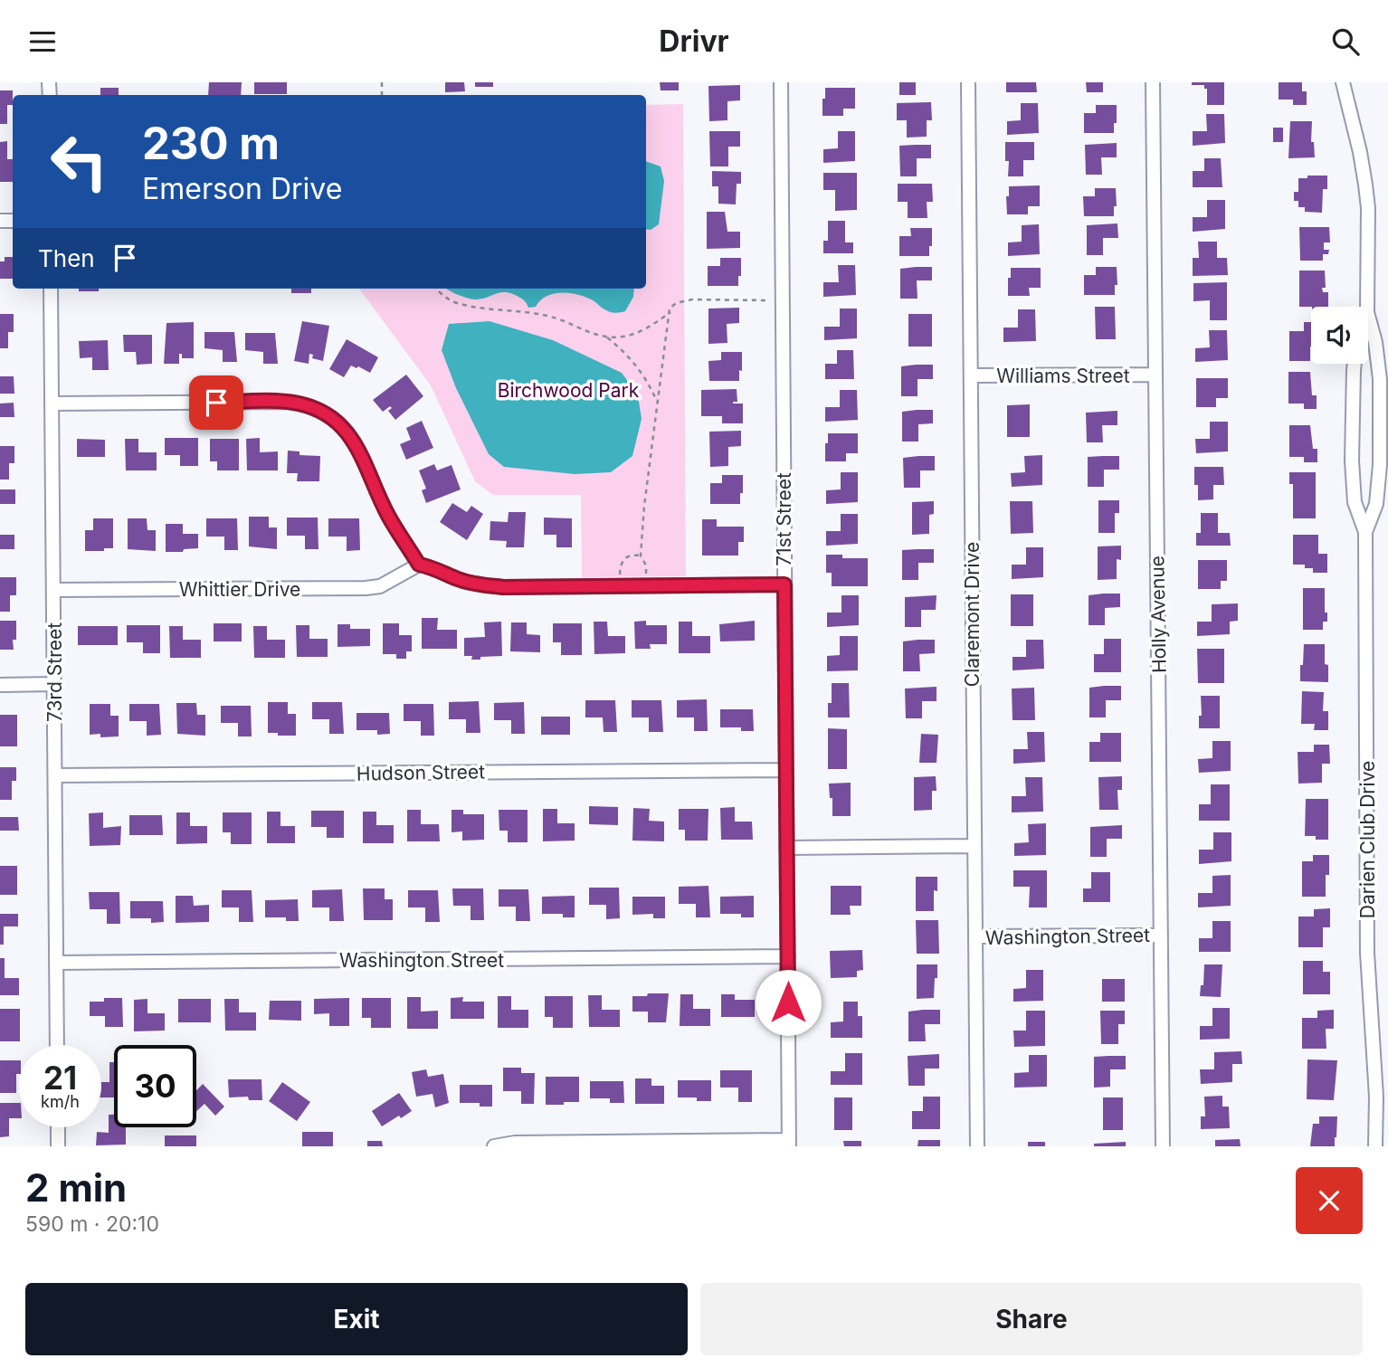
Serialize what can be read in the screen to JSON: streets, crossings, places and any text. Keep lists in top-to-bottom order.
{
  "streets": {
    "street": [
      "Williams Street",
      "71st Street",
      "Whittier Drive",
      "Claremont Drive",
      "Holly Avenue",
      "73rd Street",
      "Hudson Street",
      "Darien Club Drive",
      "Washington Street"
    ]
  },
  "crossings": [
    ["Williams Street", "Claremont Drive"],
    ["Williams Street", "Holly Avenue"],
    ["71st Street", "Hudson Street"],
    ["71st Street", "Washington Street"],
    ["Whittier Drive", "73rd Street"],
    ["Claremont Drive", "Washington Street"],
    ["Holly Avenue", "Washington Street"],
    ["73rd Street", "Hudson Street"],
    ["73rd Street", "Washington Street"]
  ],
  "parks": ["Birchwood Park"],
  "page": {
    "header": "Drivr",
    "turn": ["230 m", "Emerson Drive"],
    "then": "Then",
    "speed": "21 km/h",
    "limit": "30",
    "heading": ["2 min", "590 m · 20:10"],
    "buttons": ["Exit", "Share"]
  }
}
